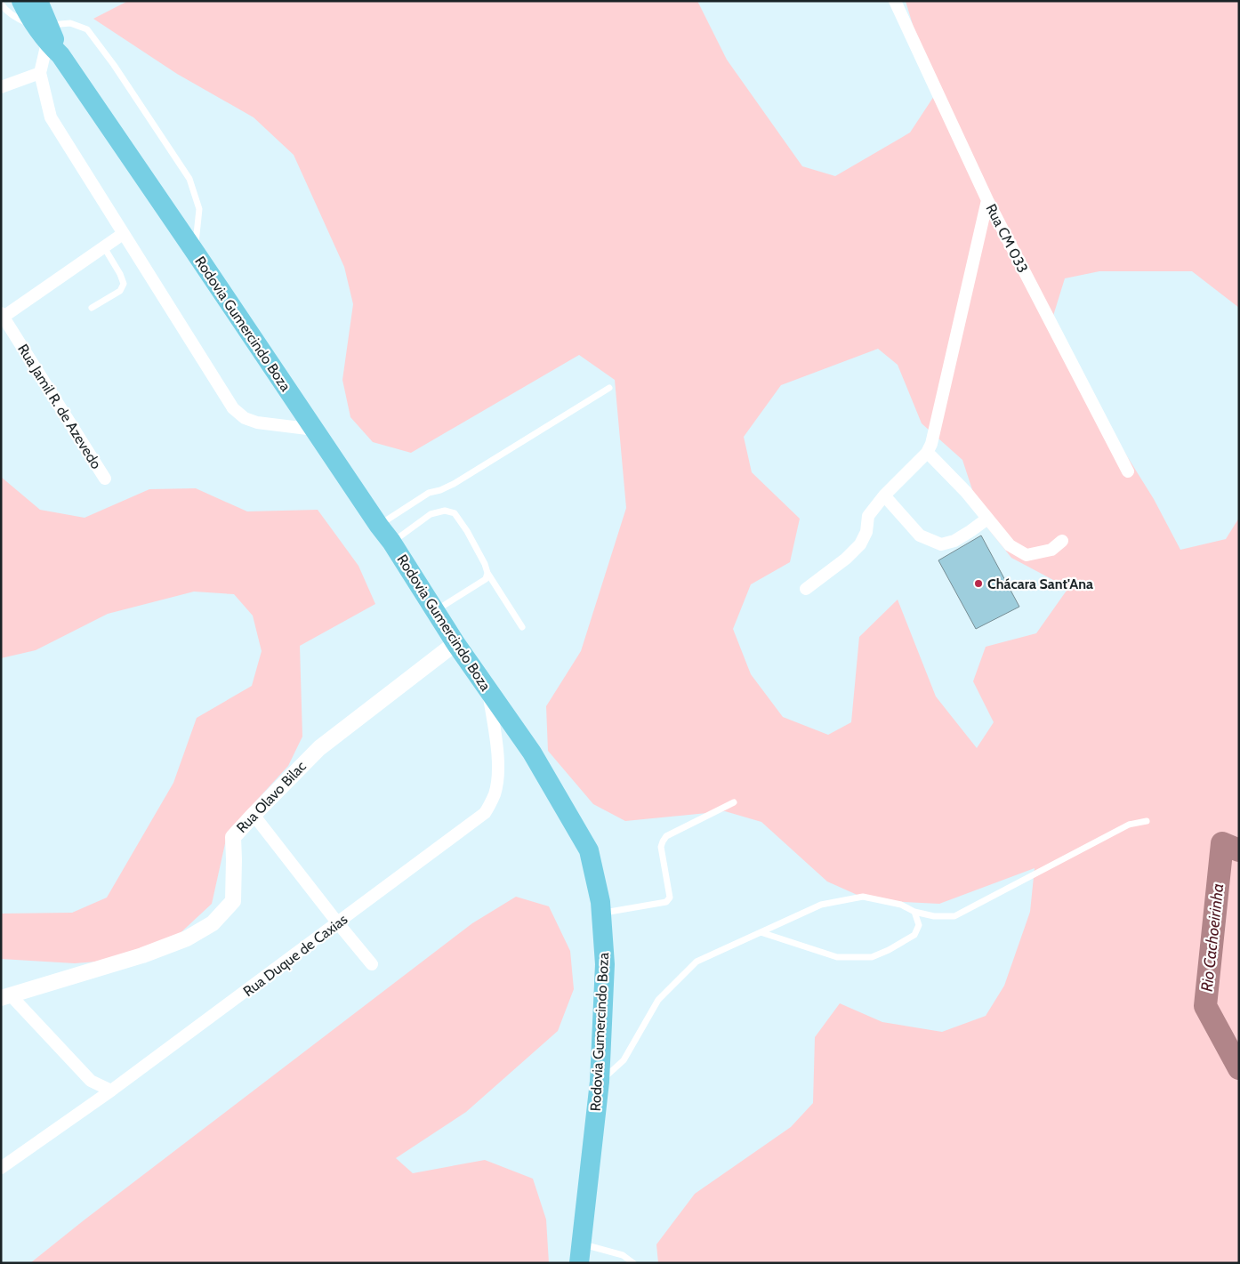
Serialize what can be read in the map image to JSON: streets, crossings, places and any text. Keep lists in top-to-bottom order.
{
  "streets": {
    "main road": ["Rodovia Gumercindo Boza"],
    "street": [
      "Rua CM 033",
      "Rua Jamil R. de Azevedo",
      "Rua Olavo Bilac",
      "Rua Duque de Caxias"
    ]
  },
  "crossings": [
    ["Rodovia Gumercindo Boza", "Rua Olavo Bilac"],
    ["Rodovia Gumercindo Boza", "Rua Duque de Caxias"]
  ],
  "water": ["Rio Cachoeirinha"],
  "places": ["Chácara Sant'Ana"]
}
